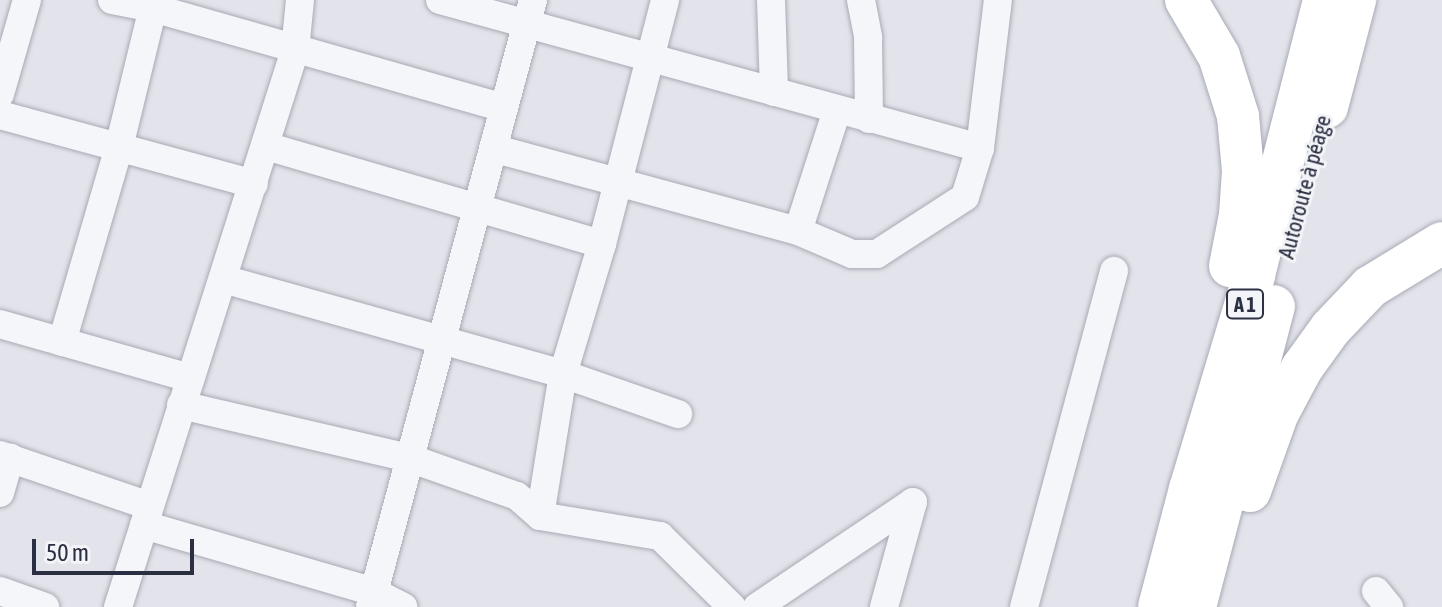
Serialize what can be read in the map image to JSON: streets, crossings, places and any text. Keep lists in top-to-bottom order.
{
  "streets": {
    "highway": ["Autoroute à péage", "A 1"]
  },
  "scale_bar": "50 m"
}
